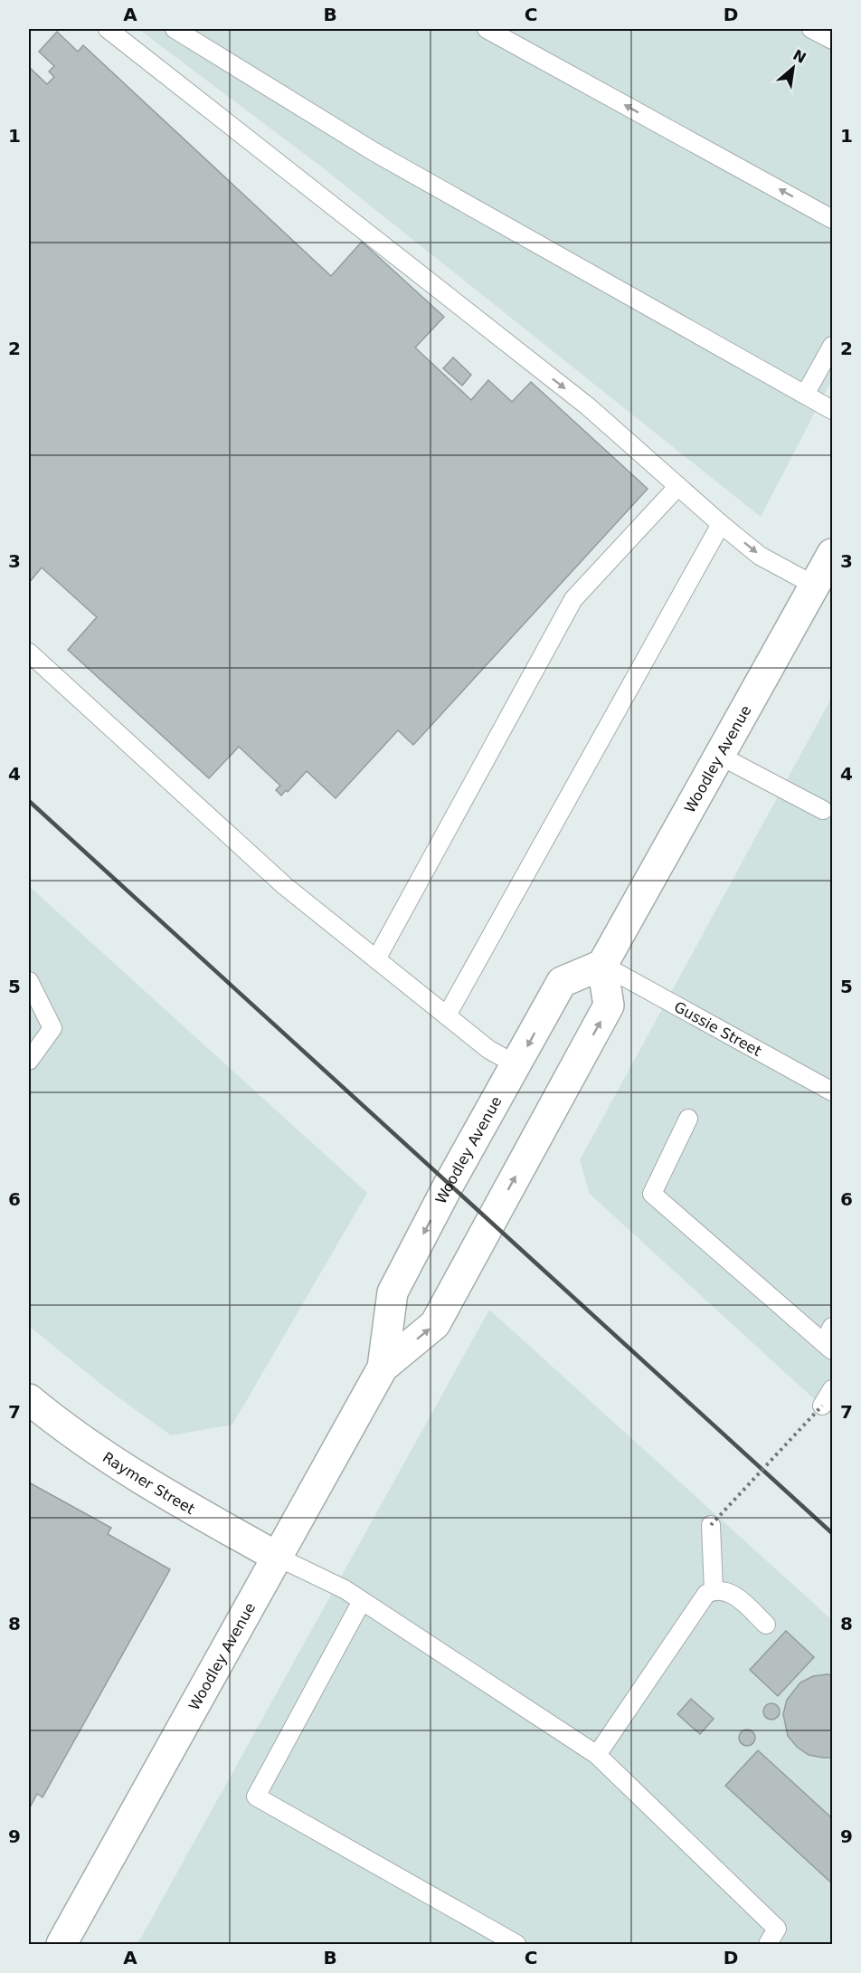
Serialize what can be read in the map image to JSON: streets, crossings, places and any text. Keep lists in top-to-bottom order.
{
  "streets": {
    "main road": ["Woodley Avenue", "Raymer Street"],
    "lane": ["Gussie Street"]
  },
  "crossings": [
    ["Woodley Avenue", "Gussie Street"],
    ["Woodley Avenue", "Raymer Street"]
  ],
  "north": "top right",
  "grid": {
    "columns": [
      "A",
      "B",
      "C",
      "D"
    ],
    "rows": [
      "1",
      "2",
      "3",
      "4",
      "5",
      "6",
      "7",
      "8",
      "9"
    ]
  }
}
